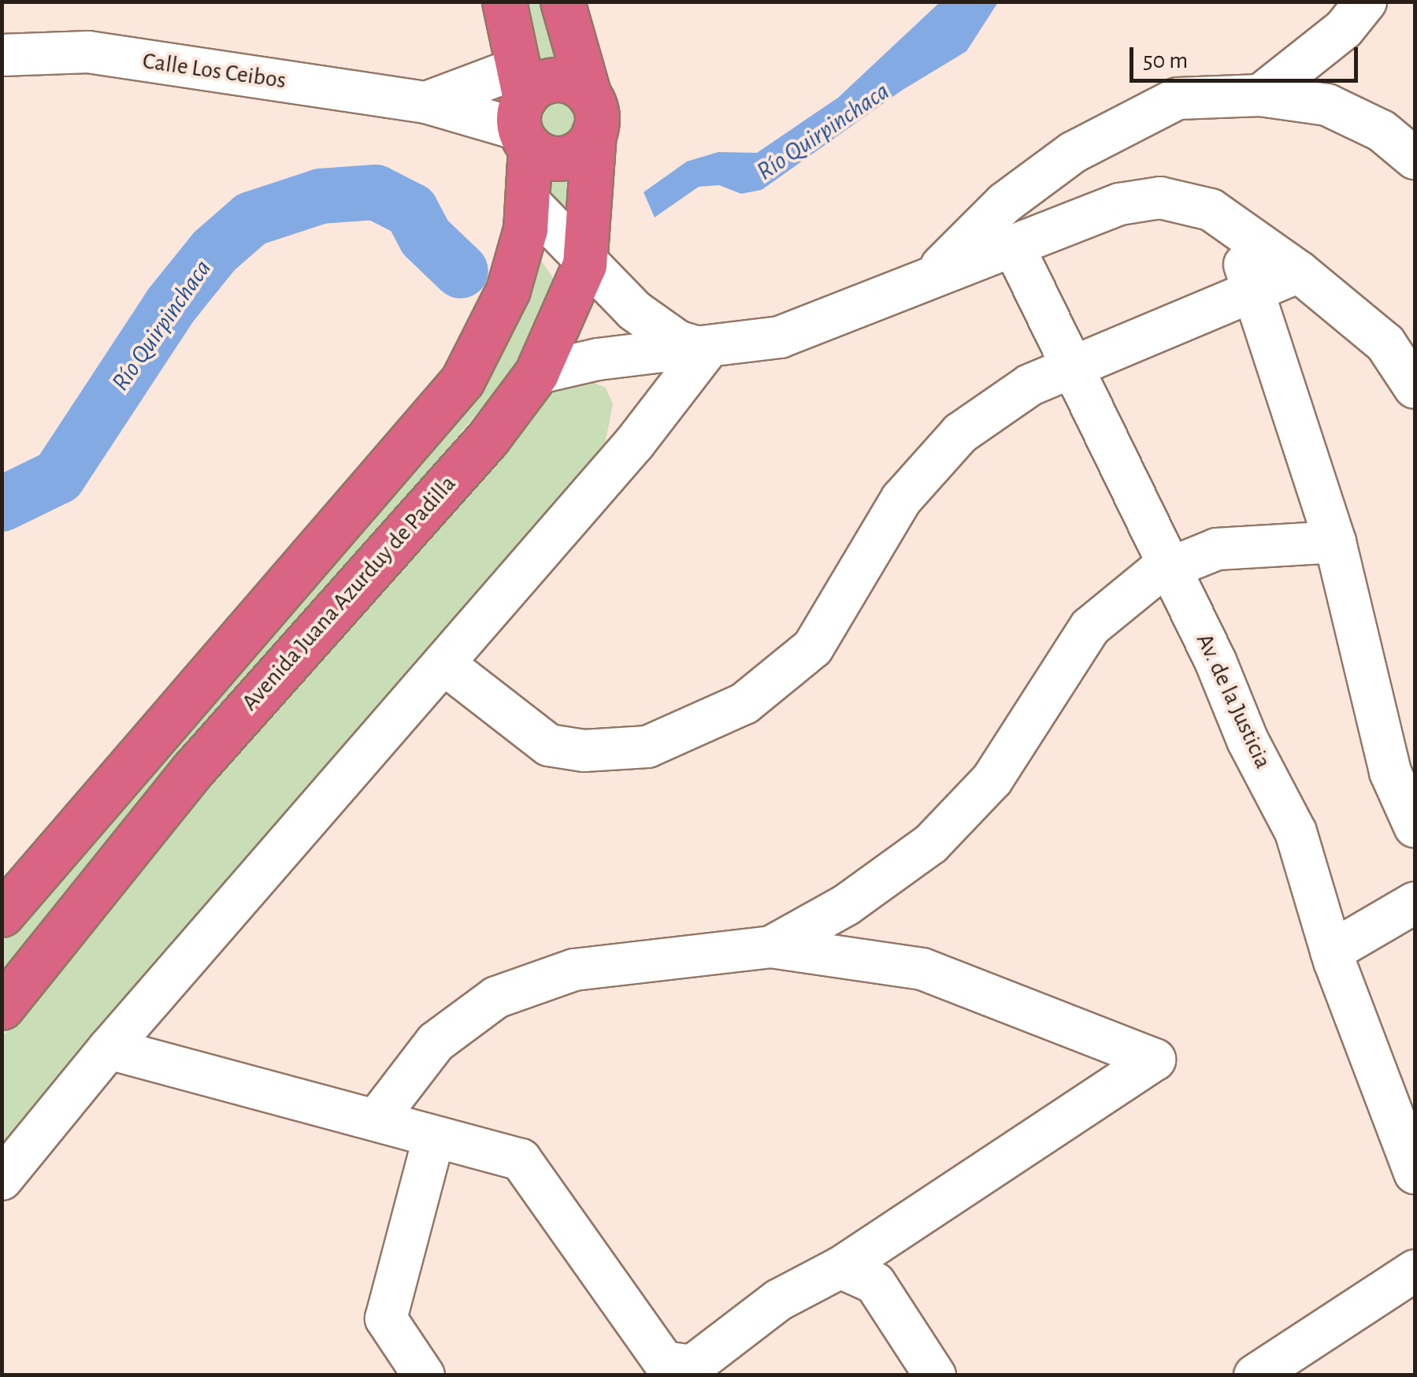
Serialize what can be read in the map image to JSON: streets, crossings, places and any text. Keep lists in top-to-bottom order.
{
  "streets": {
    "highway": ["Avenida Juana Azurduy de Padilla"],
    "street": ["Calle Los Ceibos", "Av. de la Justicia"]
  },
  "crossings": [
    ["Calle Los Ceibos", "Avenida Juana Azurduy de Padilla"]
  ],
  "water": ["Río Quirpinchaca"],
  "scale_bar": "50 m"
}
